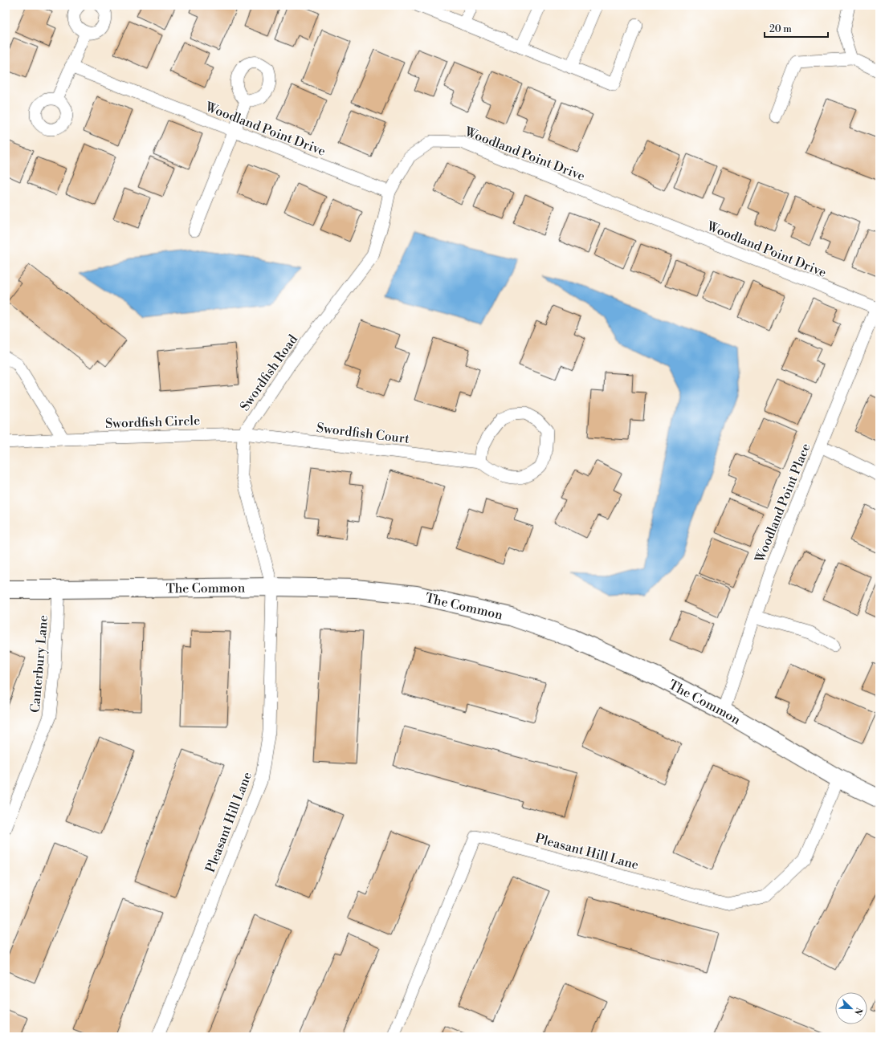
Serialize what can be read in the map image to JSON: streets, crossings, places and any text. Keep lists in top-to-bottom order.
{
  "streets": {
    "street": ["The Common"],
    "lane": [
      "Woodland Point Drive",
      "Swordfish Road",
      "Swordfish Circle",
      "Swordfish Court",
      "Woodland Point Place",
      "Canterbury Lane",
      "Pleasant Hill Lane"
    ]
  },
  "crossings": [
    ["Woodland Point Drive", "Swordfish Road"],
    ["Woodland Point Drive", "Woodland Point Place"],
    ["Swordfish Road", "Swordfish Circle"],
    ["Swordfish Road", "Swordfish Court"],
    ["Swordfish Circle", "Swordfish Court"],
    ["Woodland Point Place", "The Common"],
    ["The Common", "Canterbury Lane"],
    ["The Common", "Pleasant Hill Lane"]
  ],
  "scale_bar": "20 m",
  "north": "bottom right"
}
